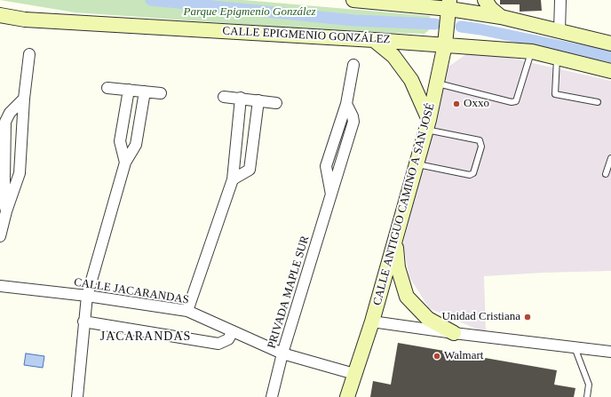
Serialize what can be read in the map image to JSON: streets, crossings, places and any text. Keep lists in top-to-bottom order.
{
  "streets": {
    "main road": ["CALLE EPIGMENIO GONZÁLEZ", "CALLE ANTIGUO CAMINO A SAN JOSÉ"],
    "street": ["CALLE JACARANDAS", "PRIVADA MAPLE SUR"]
  },
  "crossings": [
    ["CALLE EPIGMENIO GONZÁLEZ", "CALLE ANTIGUO CAMINO A SAN JOSÉ"],
    ["CALLE ANTIGUO CAMINO A SAN JOSÉ", "CALLE JACARANDAS"],
    ["CALLE JACARANDAS", "PRIVADA MAPLE SUR"]
  ],
  "districts": ["JACARANDAS"],
  "parks": ["Parque Epigmenio González"],
  "places": ["Oxxo", "Unidad Cristiana", "Walmart"]
}
